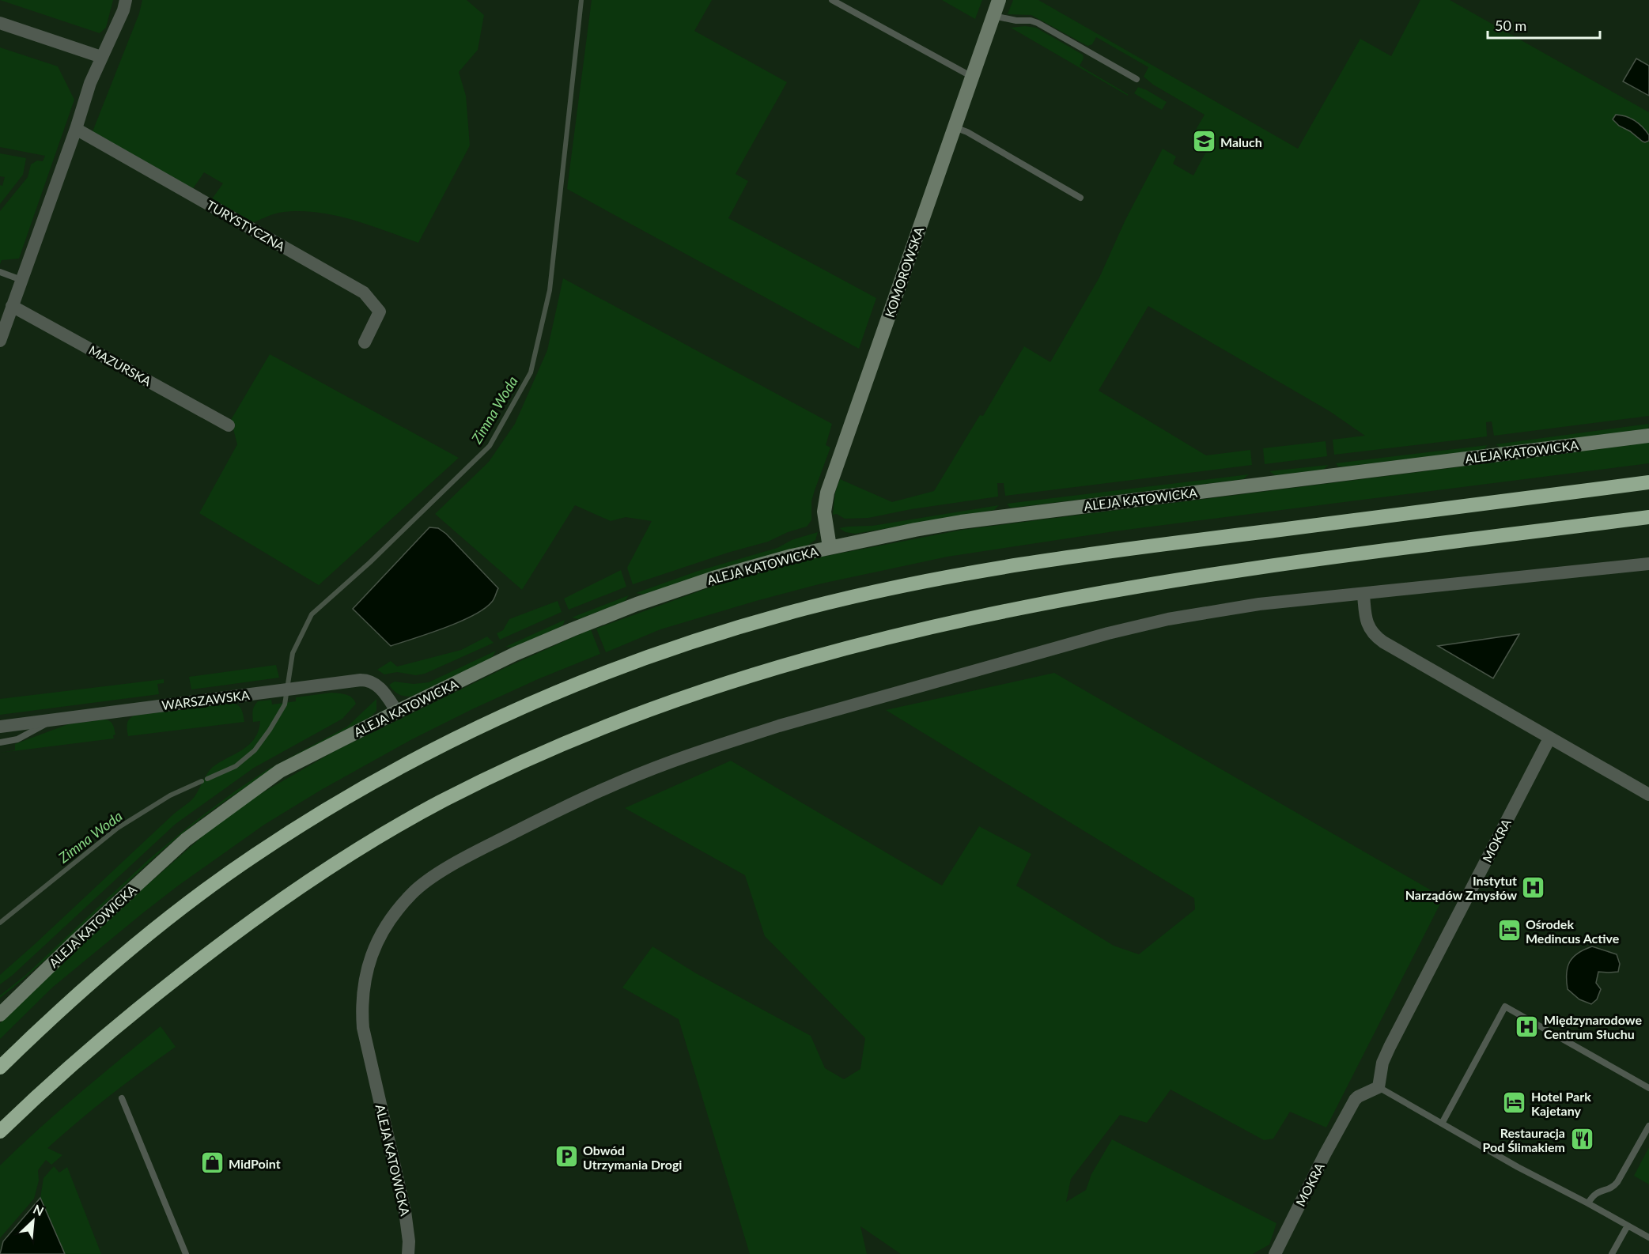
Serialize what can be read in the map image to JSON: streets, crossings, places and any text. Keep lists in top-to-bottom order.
{
  "streets": {
    "street": [
      "TURYSTYCZNA",
      "KOMOROWSKA",
      "MAZURSKA",
      "ALEJA KATOWICKA",
      "WARSZAWSKA",
      "MOKRA"
    ]
  },
  "crossings": [
    ["KOMOROWSKA", "ALEJA KATOWICKA"],
    ["ALEJA KATOWICKA", "WARSZAWSKA"]
  ],
  "water": ["Zimna Woda"],
  "places": {
    "school or university": ["Maluch"],
    "hospital": ["Instytut Narządów Zmysłów", "Międzynarodowe Centrum Słuchu"],
    "hotel": ["Ośrodek Medincus Active", "Hotel Park Kajetany"],
    "restaurant": ["Restauracja Pod Ślimakiem"],
    "parking": ["Obwód Utrzymania Drogi"],
    "shop": ["MidPoint"]
  },
  "scale_bar": "50 m",
  "north": "top right"
}
